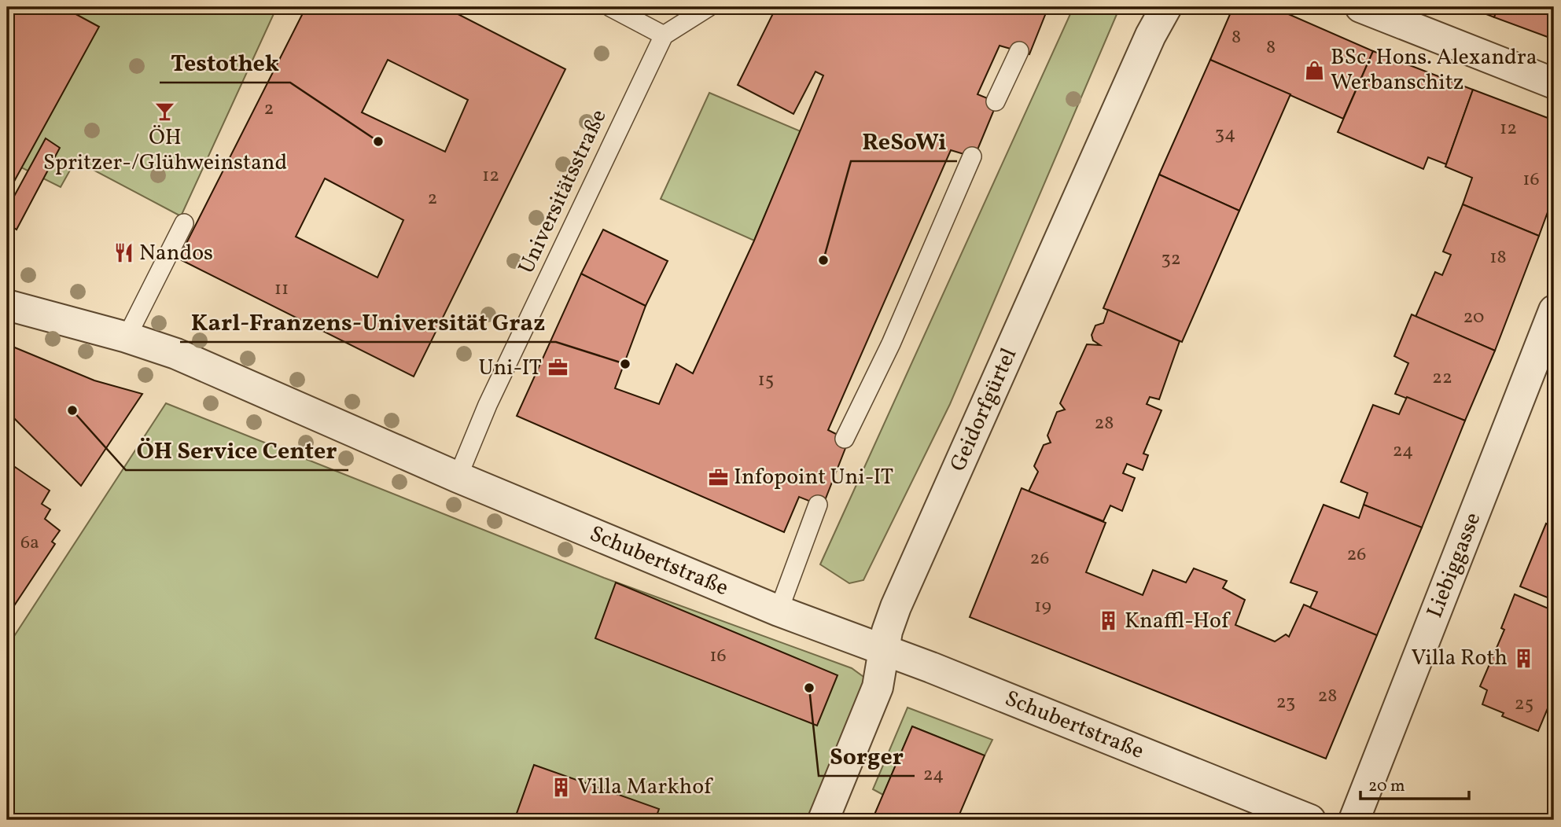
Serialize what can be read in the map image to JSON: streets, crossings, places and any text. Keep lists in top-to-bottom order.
{
  "streets": {
    "street": ["Geidorfgürtel", "Schubertstraße", "Liebiggasse"],
    "lane": ["Universitätsstraße"]
  },
  "crossings": [
    ["Universitätsstraße", "Schubertstraße"],
    ["Geidorfgürtel", "Schubertstraße"]
  ],
  "places": {
    "shop": ["BSc. Hons. Alexandra Werbanschitz"],
    "bar": ["ÖH Spritzer-/Glühweinstand"],
    "other": [
      "Testothek",
      "ReSoWi",
      "Karl-Franzens-Universität Graz",
      "ÖH Service Center",
      "Sorger"
    ],
    "restaurant": ["Nandos"],
    "office": ["Uni-IT", "Infopoint Uni-IT"],
    "building": ["Knaffl-Hof", "Villa Roth", "Villa Markhof"]
  },
  "house_numbers": [
    "8",
    "8",
    "2",
    "12",
    "34",
    "12",
    "16",
    "2",
    "18",
    "32",
    "11",
    "20",
    "22",
    "15",
    "28",
    "24",
    "6a",
    "26",
    "26",
    "19",
    "16",
    "28",
    "23",
    "25",
    "24"
  ],
  "scale_bar": "20 m"
}
